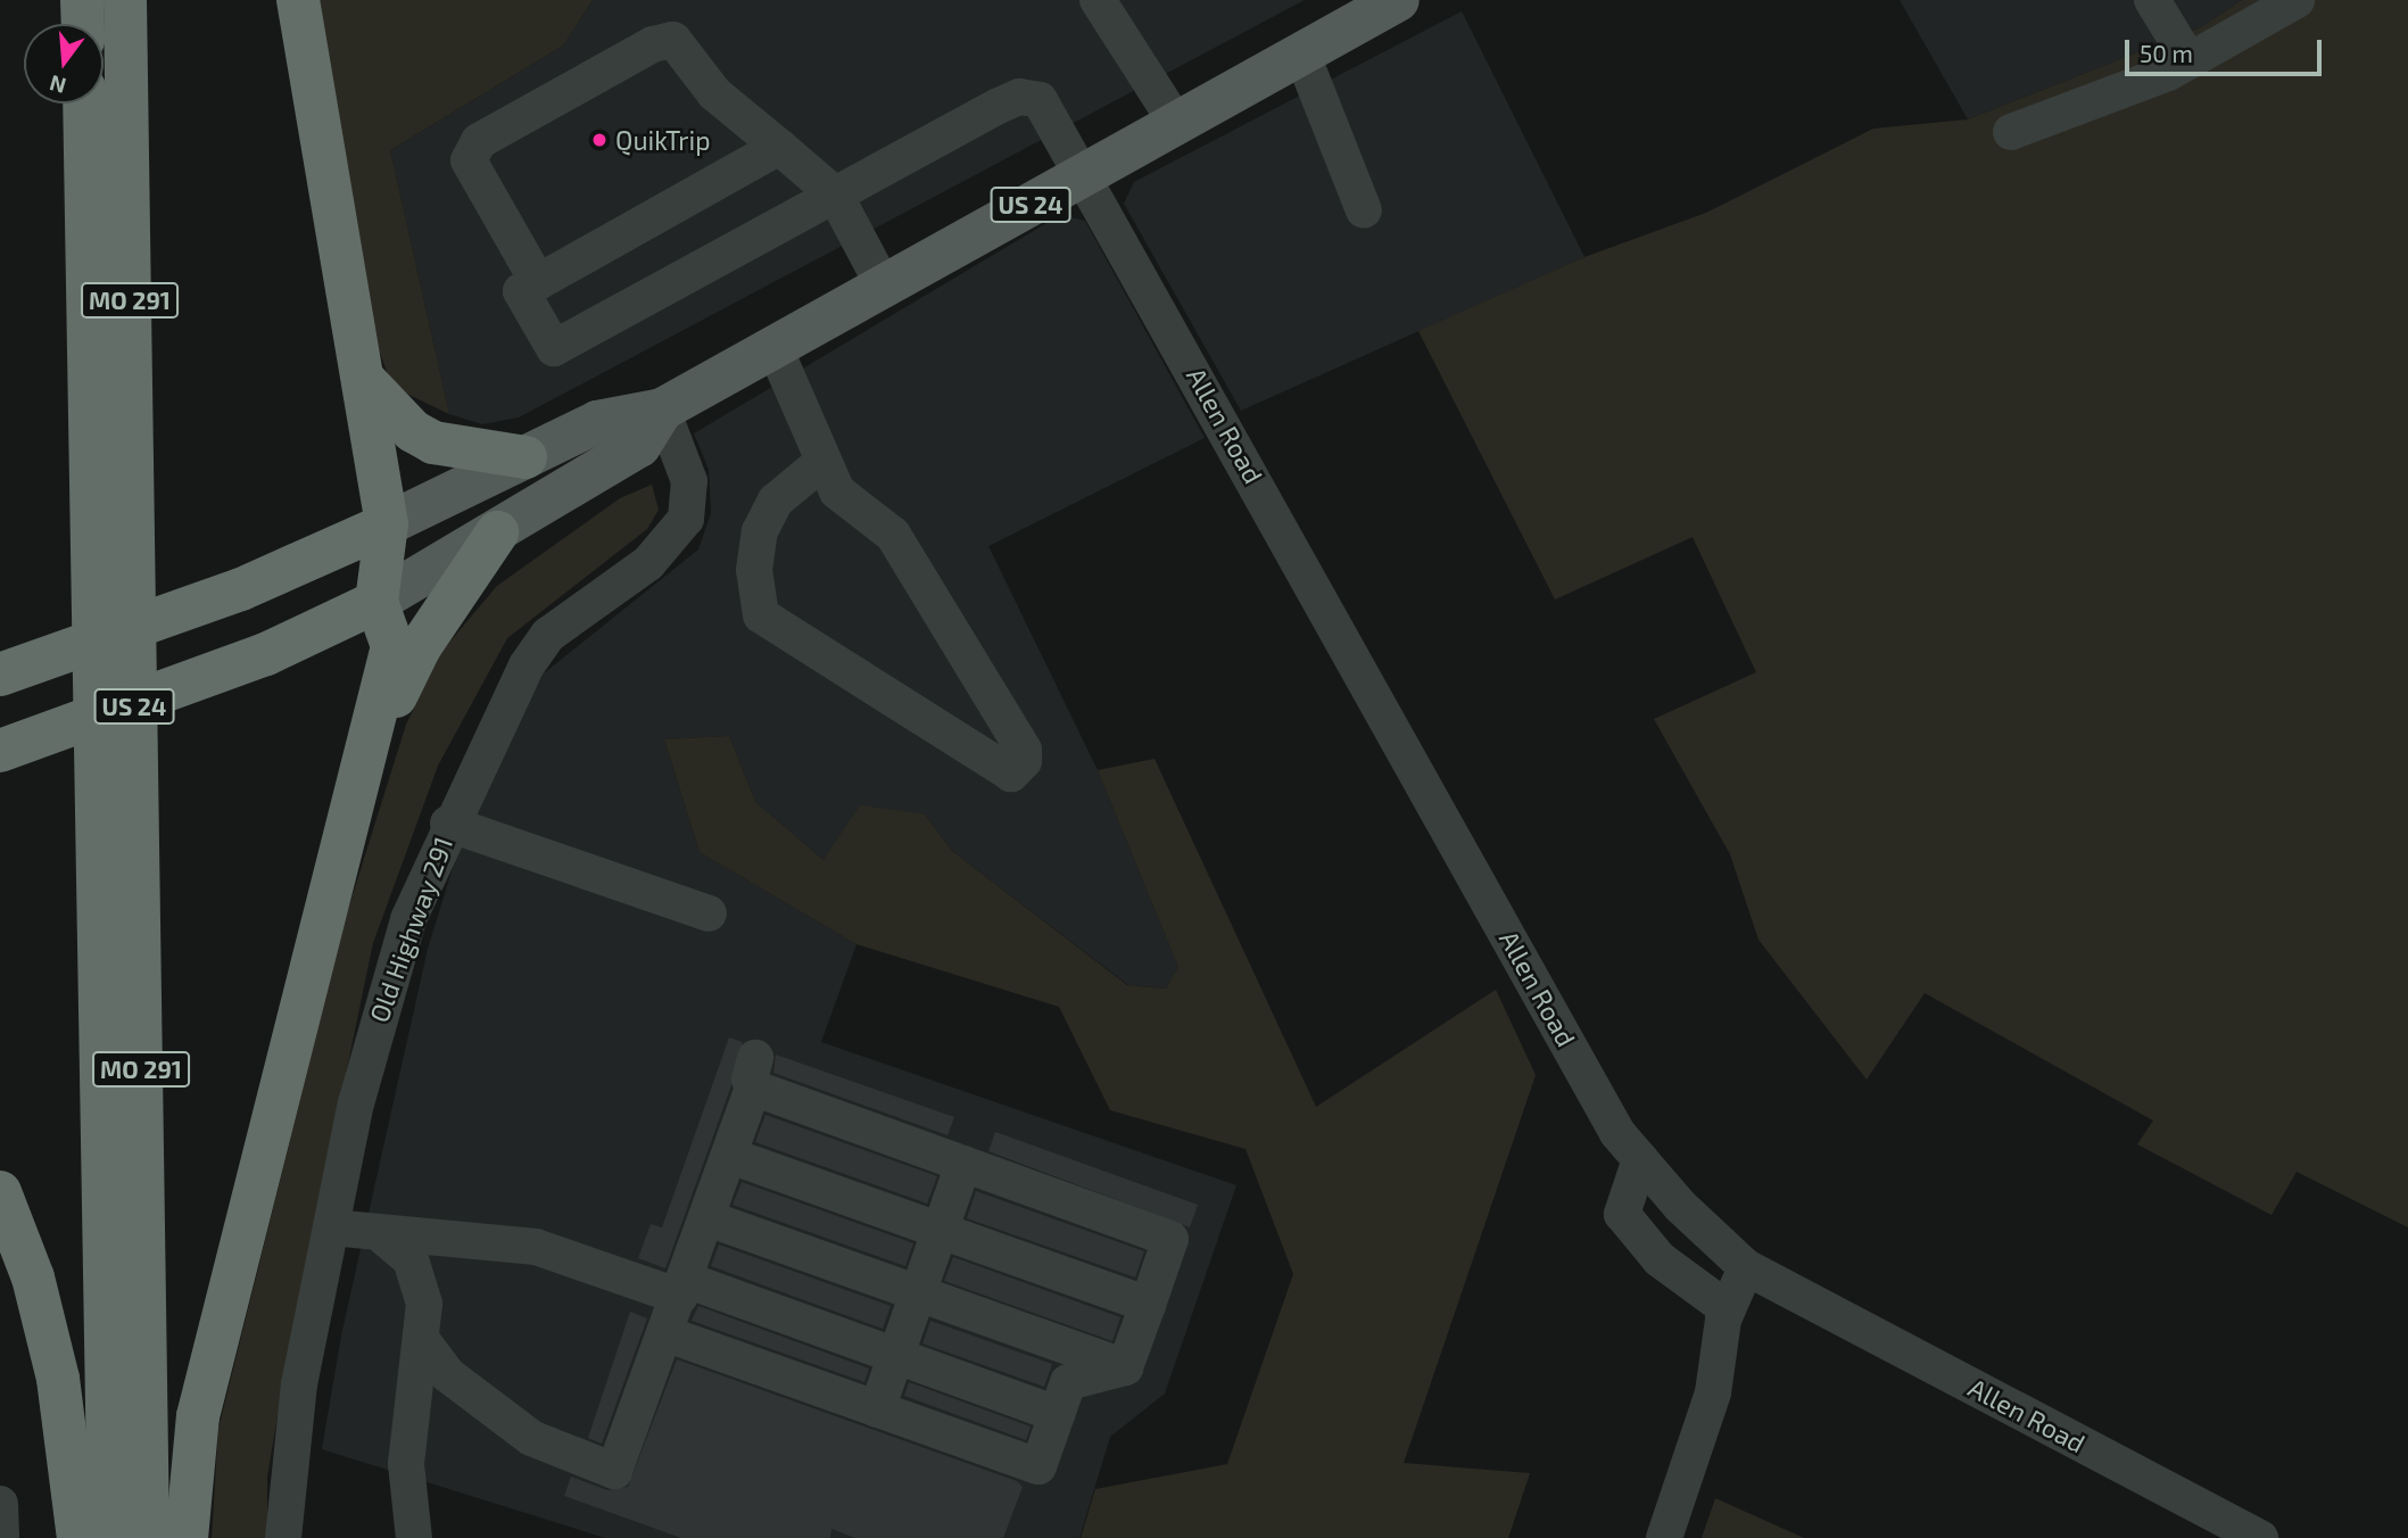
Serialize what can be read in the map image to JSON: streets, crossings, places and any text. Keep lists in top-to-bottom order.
{
  "streets": {
    "highway": ["US 24", "MO 291"],
    "street": ["Allen Road", "Old Highway 291"]
  },
  "crossings": [
    ["US 24", "Allen Road"],
    ["US 24", "Old Highway 291"]
  ],
  "places": ["QuikTrip"],
  "scale_bar": "50 m",
  "north": "bottom"
}
